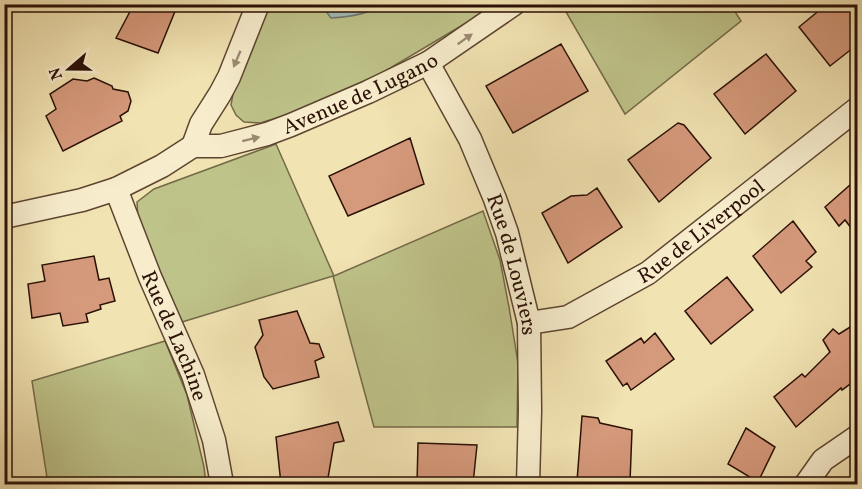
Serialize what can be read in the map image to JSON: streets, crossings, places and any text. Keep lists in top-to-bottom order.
{
  "streets": {
    "street": [
      "Avenue de Lugano",
      "Rue de Liverpool",
      "Rue de Louviers",
      "Rue de Lachine"
    ]
  },
  "crossings": [
    ["Avenue de Lugano", "Rue de Louviers"],
    ["Rue de Liverpool", "Rue de Louviers"]
  ],
  "one_way": ["Avenue de Lugano"],
  "north": "left"
}
